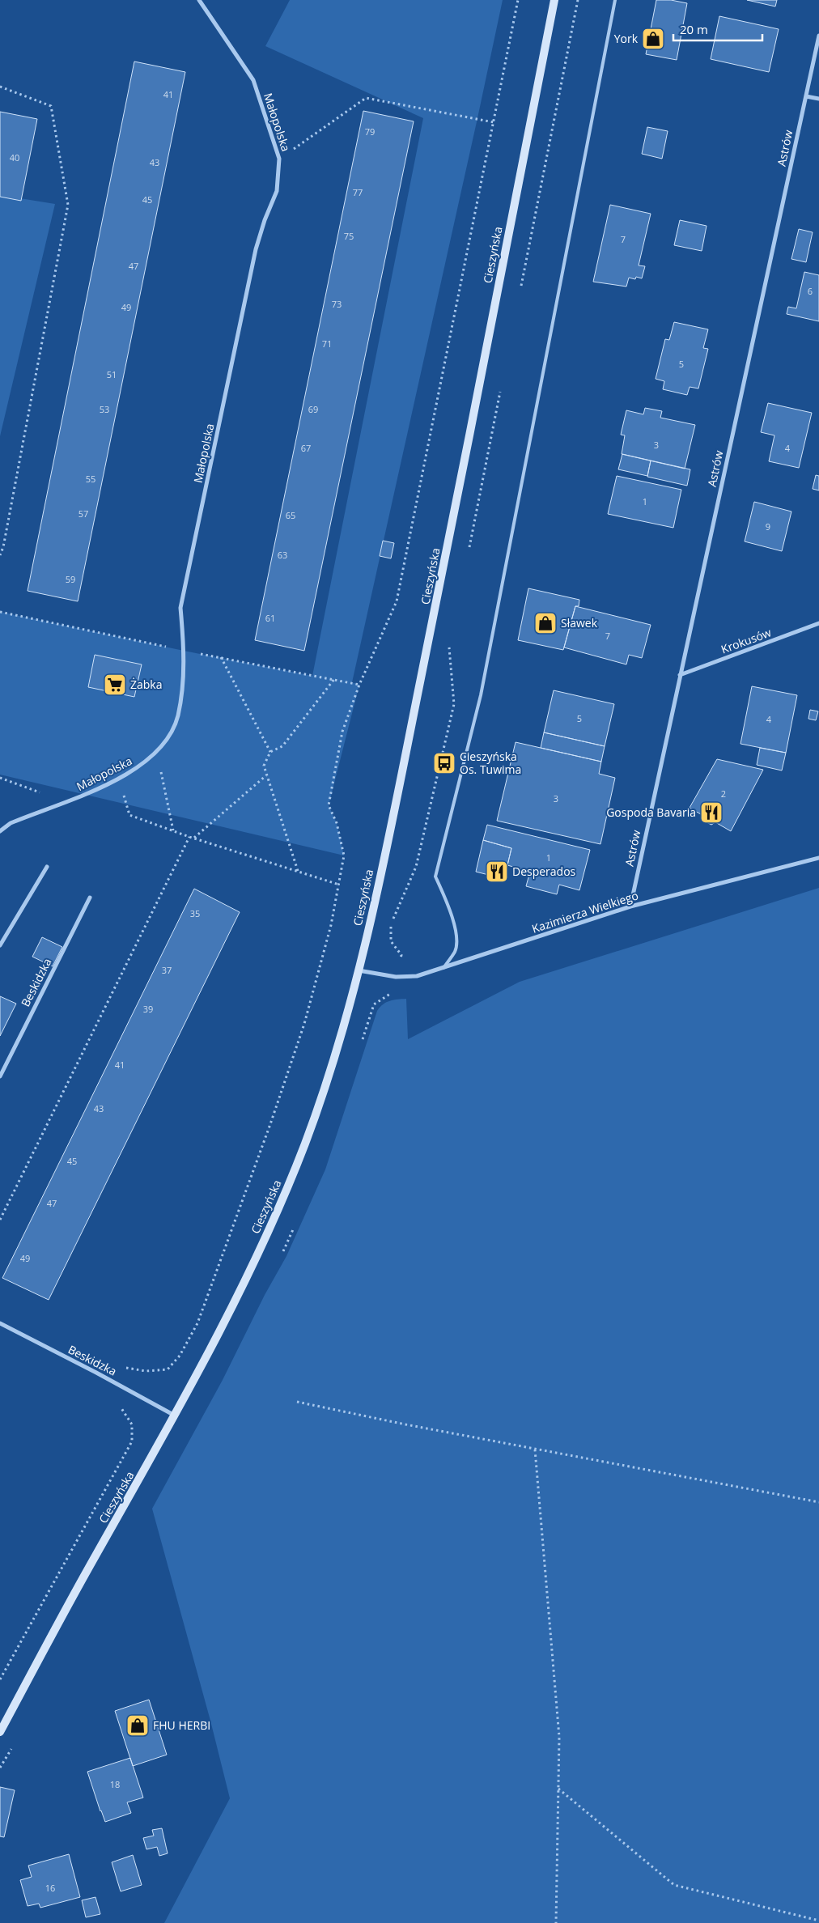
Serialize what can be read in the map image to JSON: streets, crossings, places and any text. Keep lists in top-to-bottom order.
{
  "streets": {
    "main road": ["Cieszyńska"],
    "street": [
      "Małopolska",
      "Astrów",
      "Krokusów",
      "Kazimierza Wielkiego",
      "Beskidzka"
    ]
  },
  "crossings": [
    ["Astrów", "Krokusów"],
    ["Astrów", "Kazimierza Wielkiego"],
    ["Cieszyńska", "Kazimierza Wielkiego"],
    ["Cieszyńska", "Beskidzka"]
  ],
  "places": {
    "shop": ["York", "Sławek", "FHU HERBI"],
    "supermarket": ["Żabka"],
    "bus stop": ["Cieszyńska Os. Tuwima"],
    "restaurant": ["Gospoda Bavaria", "Desperados"]
  },
  "house_numbers": [
    "41",
    "79",
    "40",
    "43",
    "77",
    "45",
    "75",
    "7",
    "47",
    "6",
    "73",
    "49",
    "71",
    "5",
    "51",
    "53",
    "69",
    "3",
    "67",
    "4",
    "55",
    "1",
    "57",
    "65",
    "9",
    "63",
    "59",
    "61",
    "7",
    "5",
    "4",
    "2",
    "3",
    "1",
    "35",
    "37",
    "39",
    "41",
    "43",
    "45",
    "47",
    "49",
    "18",
    "16"
  ],
  "scale_bar": "20 m"
}
